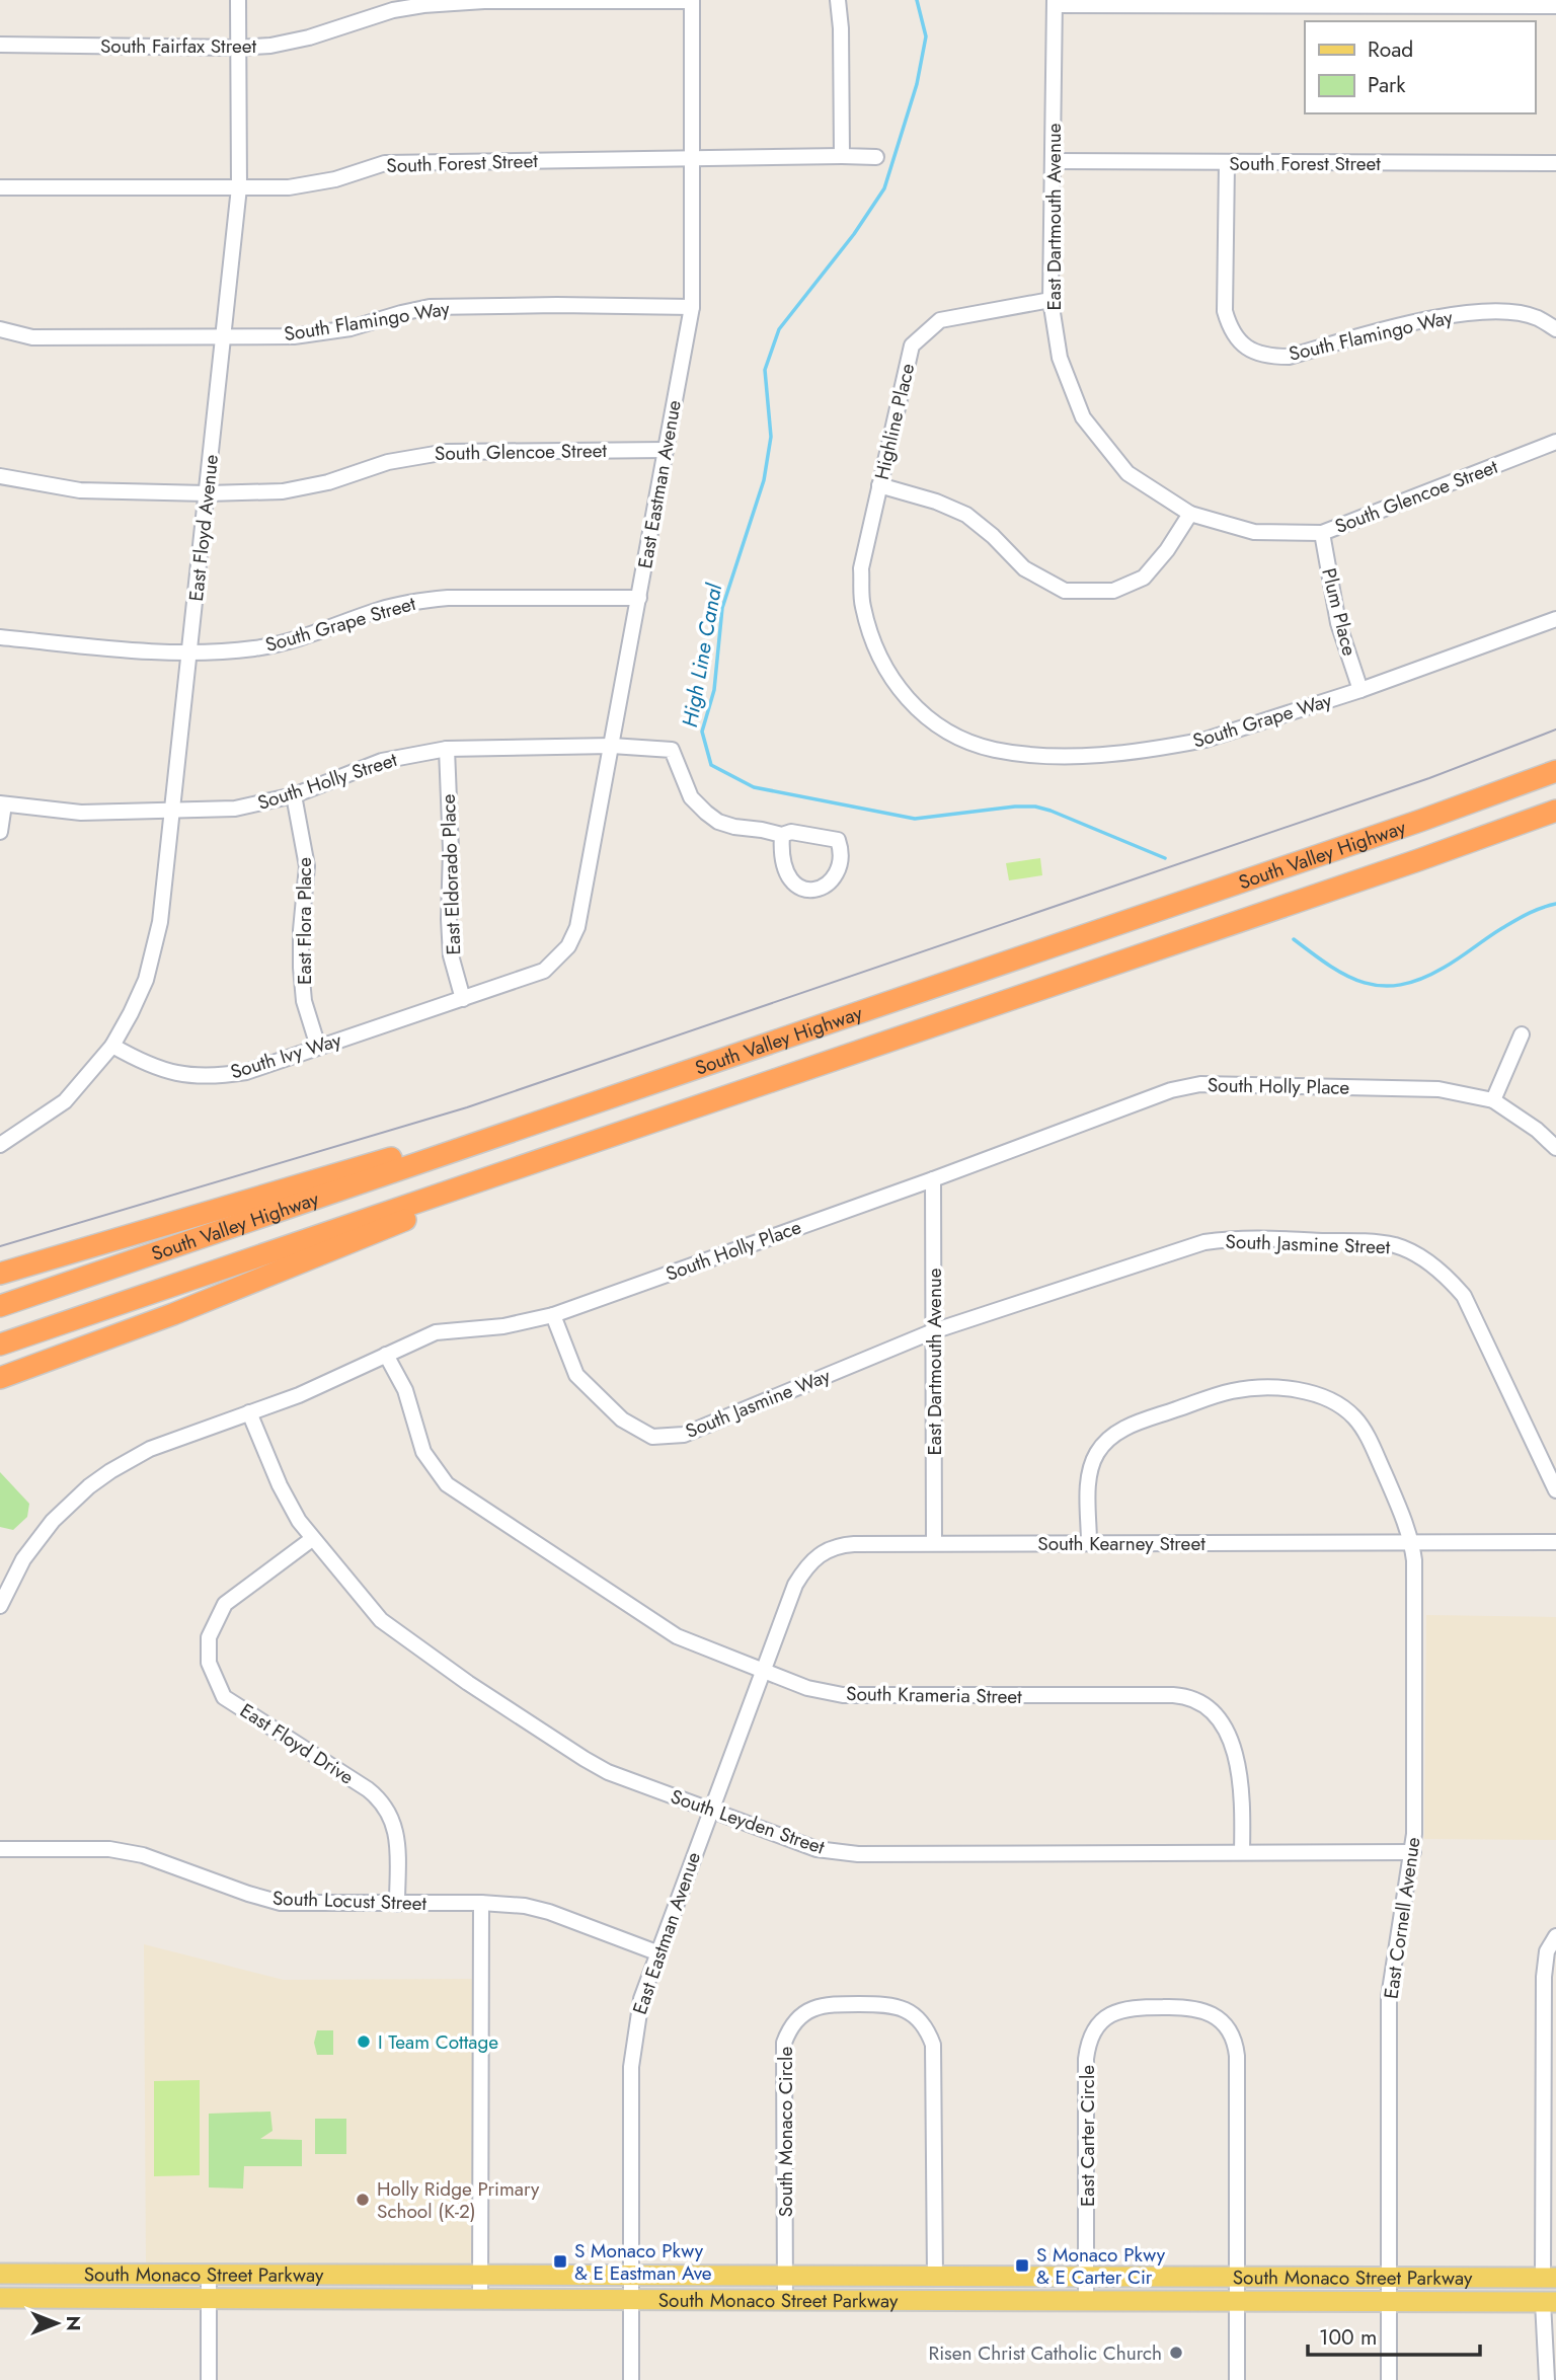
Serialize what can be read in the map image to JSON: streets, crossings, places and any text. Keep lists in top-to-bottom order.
{
  "streets": {
    "highway": ["South Valley Highway"],
    "main road": ["South Monaco Street Parkway"],
    "street": [
      "South Fairfax Street",
      "South Forest Street",
      "East Dartmouth Avenue",
      "South Flamingo Way",
      "Highline Place",
      "South Glencoe Street",
      "East Eastman Avenue",
      "East Floyd Avenue",
      "Plum Place",
      "South Grape Street",
      "South Grape Way",
      "South Holly Street",
      "East Eldorado Place",
      "East Flora Place",
      "South Ivy Way",
      "South Holly Place",
      "South Jasmine Street",
      "South Jasmine Way",
      "South Kearney Street",
      "South Krameria Street",
      "East Floyd Drive",
      "South Leyden Street",
      "South Locust Street",
      "East Cornell Avenue",
      "South Monaco Circle",
      "East Carter Circle"
    ]
  },
  "crossings": [
    ["South Fairfax Street", "East Eastman Avenue"],
    ["South Fairfax Street", "East Floyd Avenue"],
    ["South Forest Street", "East Dartmouth Avenue"],
    ["South Forest Street", "South Flamingo Way"],
    ["South Forest Street", "East Eastman Avenue"],
    ["South Forest Street", "East Floyd Avenue"],
    ["East Dartmouth Avenue", "Highline Place"],
    ["East Dartmouth Avenue", "South Glencoe Street"],
    ["East Dartmouth Avenue", "South Holly Place"],
    ["East Dartmouth Avenue", "South Jasmine Street"],
    ["East Dartmouth Avenue", "South Jasmine Way"],
    ["East Dartmouth Avenue", "South Kearney Street"],
    ["South Flamingo Way", "East Eastman Avenue"],
    ["South Flamingo Way", "East Floyd Avenue"],
    ["Highline Place", "South Grape Way"],
    ["South Glencoe Street", "East Eastman Avenue"],
    ["South Glencoe Street", "East Floyd Avenue"],
    ["South Glencoe Street", "Plum Place"],
    ["East Eastman Avenue", "South Grape Street"],
    ["East Eastman Avenue", "South Holly Street"],
    ["East Eastman Avenue", "South Ivy Way"],
    ["East Eastman Avenue", "South Kearney Street"],
    ["East Eastman Avenue", "South Krameria Street"],
    ["East Eastman Avenue", "South Leyden Street"],
    ["East Eastman Avenue", "South Locust Street"],
    ["East Eastman Avenue", "South Monaco Street Parkway"],
    ["East Floyd Avenue", "South Grape Street"],
    ["East Floyd Avenue", "South Holly Street"],
    ["East Floyd Avenue", "South Ivy Way"],
    ["Plum Place", "South Grape Way"],
    ["South Holly Street", "East Eldorado Place"],
    ["South Holly Street", "East Flora Place"],
    ["East Eldorado Place", "South Ivy Way"],
    ["East Flora Place", "South Ivy Way"],
    ["South Holly Place", "South Jasmine Way"],
    ["South Holly Place", "South Krameria Street"],
    ["South Holly Place", "South Leyden Street"],
    ["South Jasmine Street", "South Jasmine Way"],
    ["South Kearney Street", "South Krameria Street"],
    ["South Kearney Street", "East Cornell Avenue"],
    ["South Krameria Street", "South Leyden Street"],
    ["East Floyd Drive", "South Leyden Street"],
    ["East Floyd Drive", "South Locust Street"],
    ["South Leyden Street", "East Cornell Avenue"],
    ["East Cornell Avenue", "South Monaco Street Parkway"],
    ["South Monaco Circle", "South Monaco Street Parkway"],
    ["East Carter Circle", "South Monaco Street Parkway"]
  ],
  "water": ["High Line Canal"],
  "places": {
    "other": ["I Team Cottage", "Holly Ridge Primary School (K-2)", "Risen Christ Catholic Church"],
    "transit": ["S Monaco Pkwy & E Eastman Ave", "S Monaco Pkwy & E Carter Cir"]
  },
  "legend": ["Road", "Park"],
  "scale_bar": "100 m",
  "north": "right"
}
